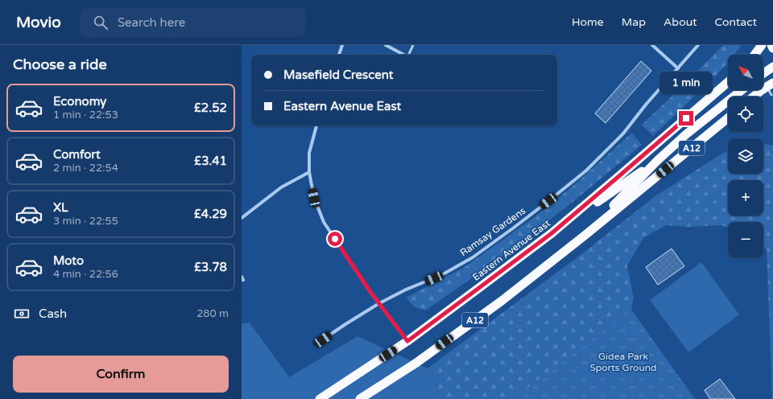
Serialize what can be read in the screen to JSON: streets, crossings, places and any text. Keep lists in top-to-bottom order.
{
  "streets": {
    "highway": ["A12", "Eastern Avenue East"],
    "street": ["Ramsay Gardens"]
  },
  "parks": ["Gidea Park Sports Ground"],
  "north": "top left",
  "page": {
    "header": "Movio",
    "search": "Search here",
    "nav": [
      "Home",
      "Map",
      "About",
      "Contact"
    ],
    "heading": "Choose a ride",
    "map_buttons": ["+", "−"],
    "banner": ["Masefield Crescent", "Eastern Avenue East"],
    "bubble": "1 min",
    "list": [
      {
        "name": "Economy",
        "note": "1 min · 22:53",
        "value": "£2.52"
      },
      {
        "name": "Comfort",
        "note": "2 min · 22:54",
        "value": "£3.41"
      },
      {
        "name": "XL",
        "note": "3 min · 22:55",
        "value": "£4.29"
      },
      {
        "name": "Moto",
        "note": "4 min · 22:56",
        "value": "£3.78"
      }
    ],
    "pay": ["Cash", "280 m"],
    "buttons": "Confirm"
  }
}
